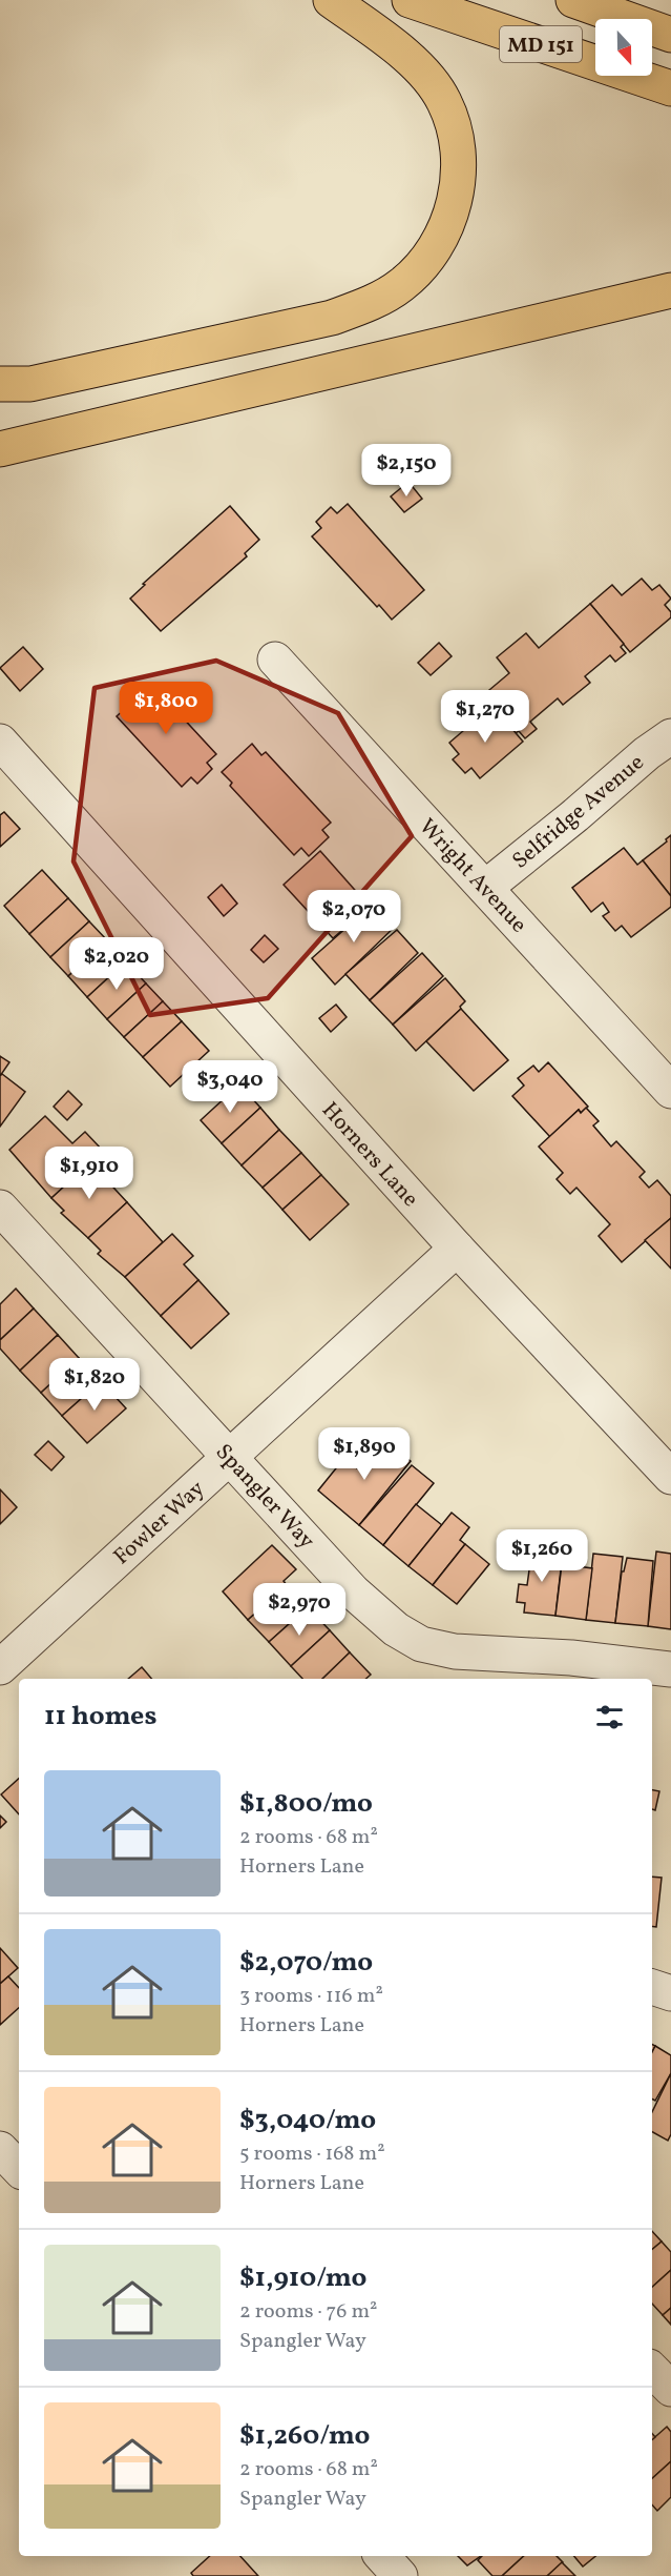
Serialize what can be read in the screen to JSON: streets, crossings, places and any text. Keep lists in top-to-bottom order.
{
  "streets": {
    "main road": ["MD 151"],
    "street": [
      "Selfridge Avenue",
      "Wright Avenue",
      "Horners Lane",
      "Spangler Way",
      "Fowler Way"
    ]
  },
  "crossings": [
    ["Selfridge Avenue", "Wright Avenue"],
    ["Horners Lane", "Fowler Way"],
    ["Spangler Way", "Fowler Way"]
  ],
  "north": "bottom",
  "page": {
    "price": [
      "$2,150",
      "$1,800",
      "$1,270",
      "$2,070",
      "$2,020",
      "$3,040",
      "$1,910",
      "$1,820",
      "$1,890",
      "$1,260",
      "$2,970"
    ],
    "heading": "11 homes",
    "list": [
      {
        "name": "$1,800/mo",
        "note": "2 rooms · 68 m² · Horners Lane"
      },
      {
        "name": "$2,070/mo",
        "note": "3 rooms · 116 m² · Horners Lane"
      },
      {
        "name": "$3,040/mo",
        "note": "5 rooms · 168 m² · Horners Lane"
      },
      {
        "name": "$1,910/mo",
        "note": "2 rooms · 76 m² · Spangler Way"
      },
      {
        "name": "$1,260/mo",
        "note": "2 rooms · 68 m² · Spangler Way"
      }
    ]
  }
}
